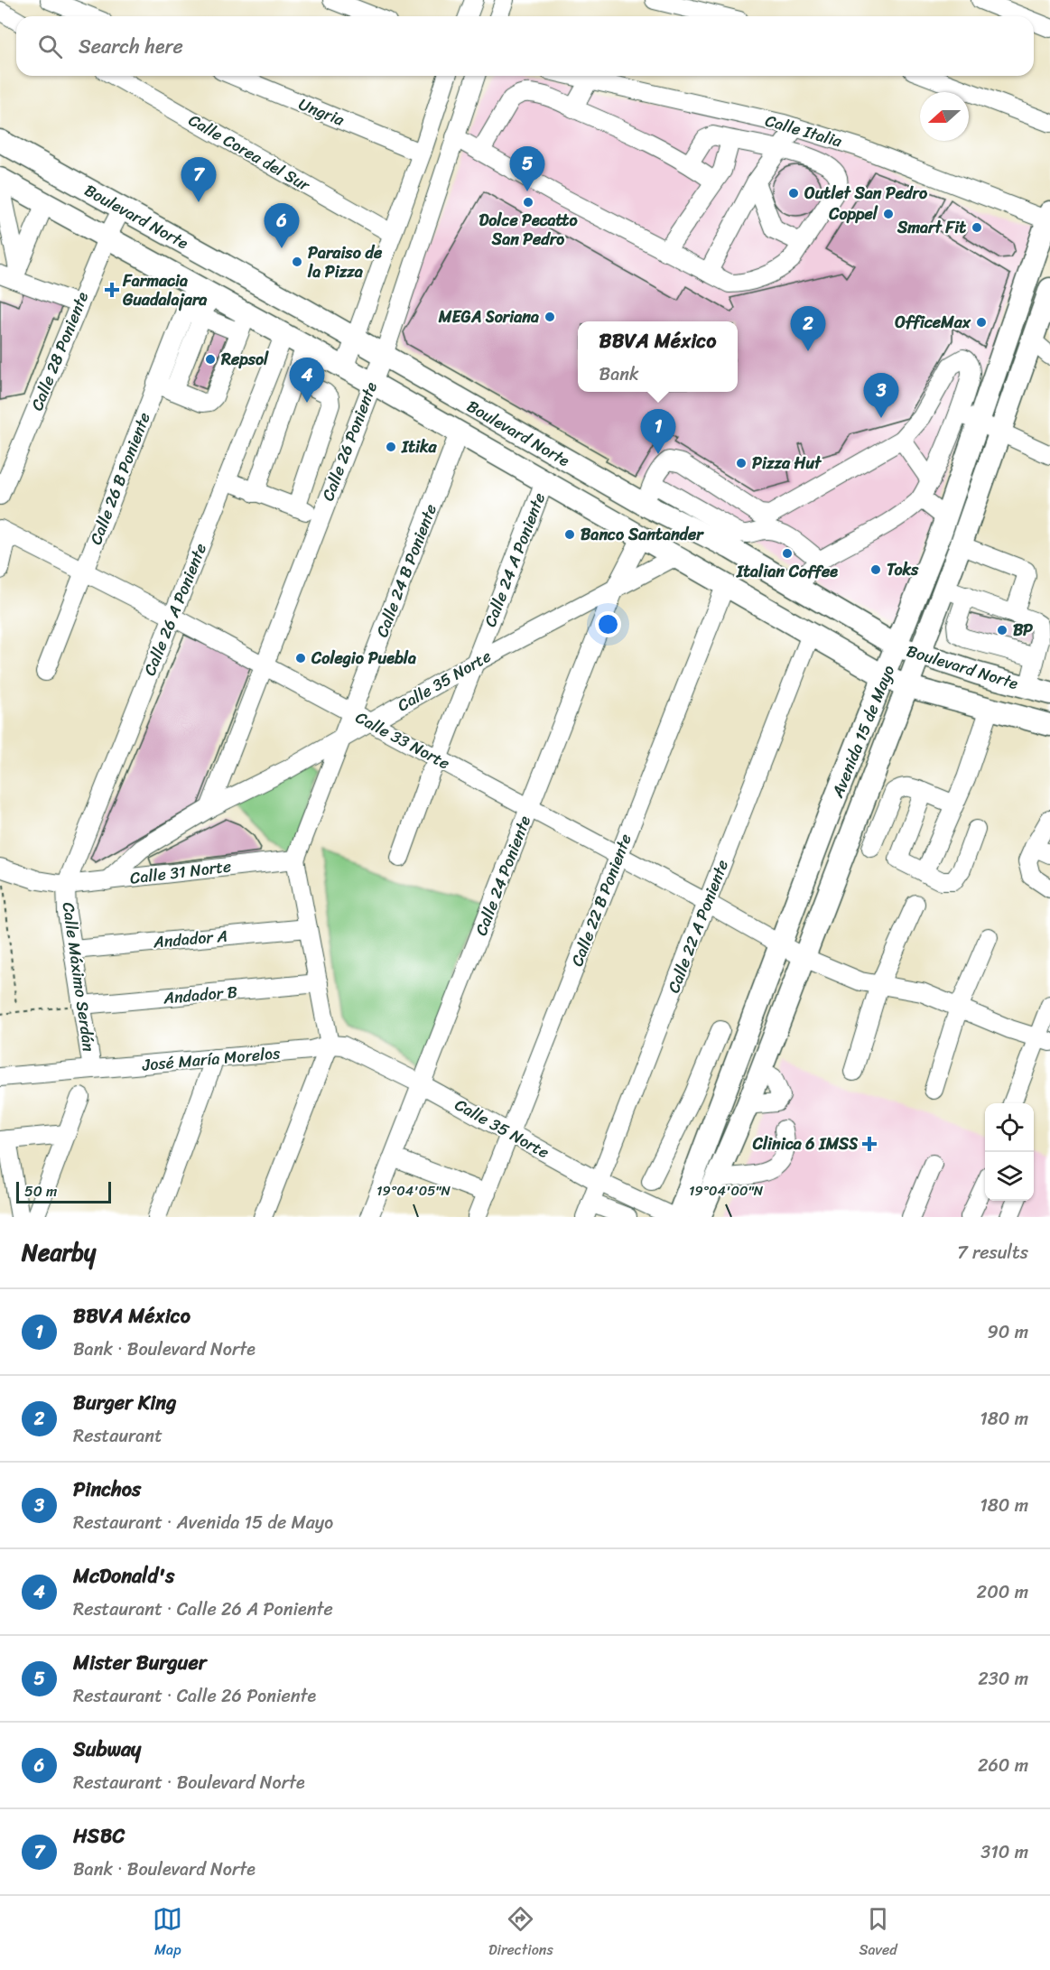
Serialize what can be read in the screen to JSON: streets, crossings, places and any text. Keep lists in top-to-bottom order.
{
  "streets": {
    "main road": ["Boulevard Norte", "Avenida 15 de Mayo"],
    "street": [
      "Ungria",
      "Calle Italia",
      "Calle Corea del Sur",
      "Calle 28 Poniente",
      "Calle 26 Poniente",
      "Calle 26 B Poniente",
      "Calle 24 A Poniente",
      "Calle 24 B Poniente",
      "Calle 26 A Poniente",
      "Calle 35 Norte",
      "Calle 33 Norte",
      "Calle 31 Norte",
      "Calle 24 Poniente",
      "Calle 22 B Poniente",
      "Calle 22 A Poniente",
      "Andador A",
      "Calle Máximo Serdán",
      "Andador B",
      "José María Morelos"
    ]
  },
  "crossings": [
    ["Ungria", "Calle 26 Poniente"],
    ["Calle Italia", "Avenida 15 de Mayo"],
    ["Calle Corea del Sur", "Calle 26 Poniente"],
    ["Boulevard Norte", "Calle 28 Poniente"],
    ["Boulevard Norte", "Calle 26 Poniente"],
    ["Boulevard Norte", "Calle 26 B Poniente"],
    ["Boulevard Norte", "Calle 24 A Poniente"],
    ["Boulevard Norte", "Calle 24 B Poniente"],
    ["Boulevard Norte", "Calle 26 A Poniente"],
    ["Boulevard Norte", "Calle 35 Norte"],
    ["Boulevard Norte", "Avenida 15 de Mayo"],
    ["Boulevard Norte", "Calle 24 Poniente"],
    ["Boulevard Norte", "Calle 22 B Poniente"],
    ["Boulevard Norte", "Calle 22 A Poniente"],
    ["Calle 26 Poniente", "Calle 35 Norte"],
    ["Calle 26 Poniente", "Calle 33 Norte"],
    ["Calle 26 B Poniente", "Calle 33 Norte"],
    ["Calle 24 A Poniente", "Calle 35 Norte"],
    ["Calle 24 A Poniente", "Calle 33 Norte"],
    ["Calle 24 B Poniente", "Calle 35 Norte"],
    ["Calle 24 B Poniente", "Calle 33 Norte"],
    ["Calle 24 B Poniente", "Calle 31 Norte"],
    ["Calle 26 A Poniente", "Calle 33 Norte"],
    ["Calle 26 A Poniente", "Calle 31 Norte"],
    ["Calle 26 A Poniente", "Calle Máximo Serdán"],
    ["Calle 35 Norte", "Avenida 15 de Mayo"],
    ["Calle 35 Norte", "Calle 33 Norte"],
    ["Calle 35 Norte", "Calle 31 Norte"],
    ["Calle 35 Norte", "Calle 24 Poniente"],
    ["Calle 35 Norte", "Calle 22 B Poniente"],
    ["Calle 35 Norte", "Calle 22 A Poniente"],
    ["Calle 35 Norte", "José María Morelos"],
    ["Avenida 15 de Mayo", "Calle 33 Norte"],
    ["Calle 33 Norte", "Calle 24 Poniente"],
    ["Calle 33 Norte", "Calle 22 B Poniente"],
    ["Calle 33 Norte", "Calle 22 A Poniente"],
    ["Calle 31 Norte", "Calle Máximo Serdán"],
    ["Andador A", "Calle Máximo Serdán"],
    ["Calle Máximo Serdán", "Andador B"],
    ["Calle Máximo Serdán", "José María Morelos"]
  ],
  "places": {
    "other": [
      "Outlet San Pedro",
      "Dolce Pecatto San Pedro",
      "Coppel",
      "Smart Fit",
      "Paraiso de la Pizza",
      "MEGA Soriana",
      "OfficeMax",
      "Repsol",
      "Itika",
      "Pizza Hut",
      "Banco Santander",
      "Italian Coffee",
      "Toks",
      "BP",
      "Colegio Puebla"
    ],
    "health": ["Farmacia Guadalajara", "Clinica 6 IMSS"]
  },
  "scale_bar": "50 m",
  "north": "left",
  "page": {
    "search": "Search here",
    "pins": [
      "5",
      "7",
      "6",
      "2",
      "4",
      "3",
      "1"
    ],
    "popup": ["BBVA México", "Bank"],
    "scale": "50 m",
    "heading": ["Nearby", "7 results"],
    "list": [
      {
        "mark": "1",
        "name": "BBVA México",
        "note": "Bank · Boulevard Norte",
        "value": "90 m"
      },
      {
        "mark": "2",
        "name": "Burger King",
        "note": "Restaurant",
        "value": "180 m"
      },
      {
        "mark": "3",
        "name": "Pinchos",
        "note": "Restaurant · Avenida 15 de Mayo",
        "value": "180 m"
      },
      {
        "mark": "4",
        "name": "McDonald's",
        "note": "Restaurant · Calle 26 A Poniente",
        "value": "200 m"
      },
      {
        "mark": "5",
        "name": "Mister Burguer",
        "note": "Restaurant · Calle 26 Poniente",
        "value": "230 m"
      },
      {
        "mark": "6",
        "name": "Subway",
        "note": "Restaurant · Boulevard Norte",
        "value": "260 m"
      },
      {
        "mark": "7",
        "name": "HSBC",
        "note": "Bank · Boulevard Norte",
        "value": "310 m"
      }
    ],
    "nav": ["Map", "Directions", "Saved"]
  },
  "coordinates": ["19°04'05\"N", "19°04'00\"N"]
}
